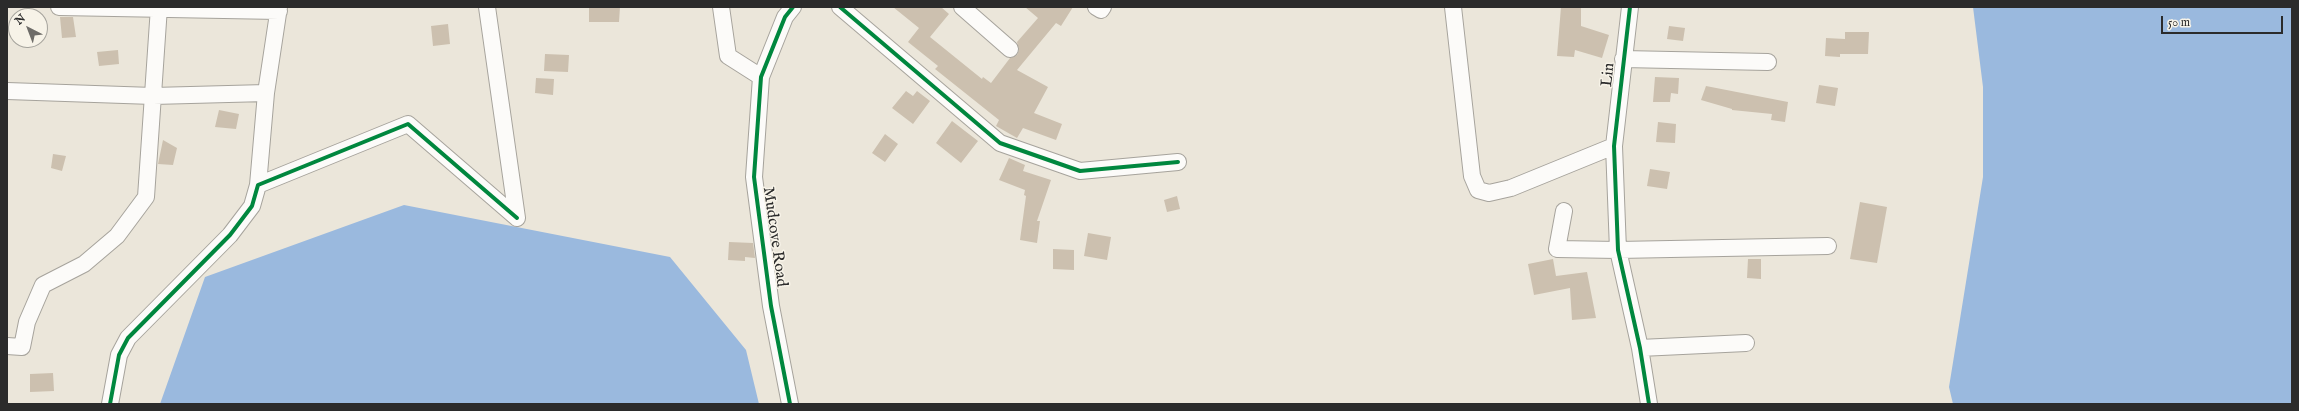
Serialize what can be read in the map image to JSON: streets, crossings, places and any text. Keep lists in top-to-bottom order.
{
  "streets": {
    "street": ["Lin", "Mudcove Road"]
  },
  "scale_bar": "50 m",
  "north": "top left"
}
